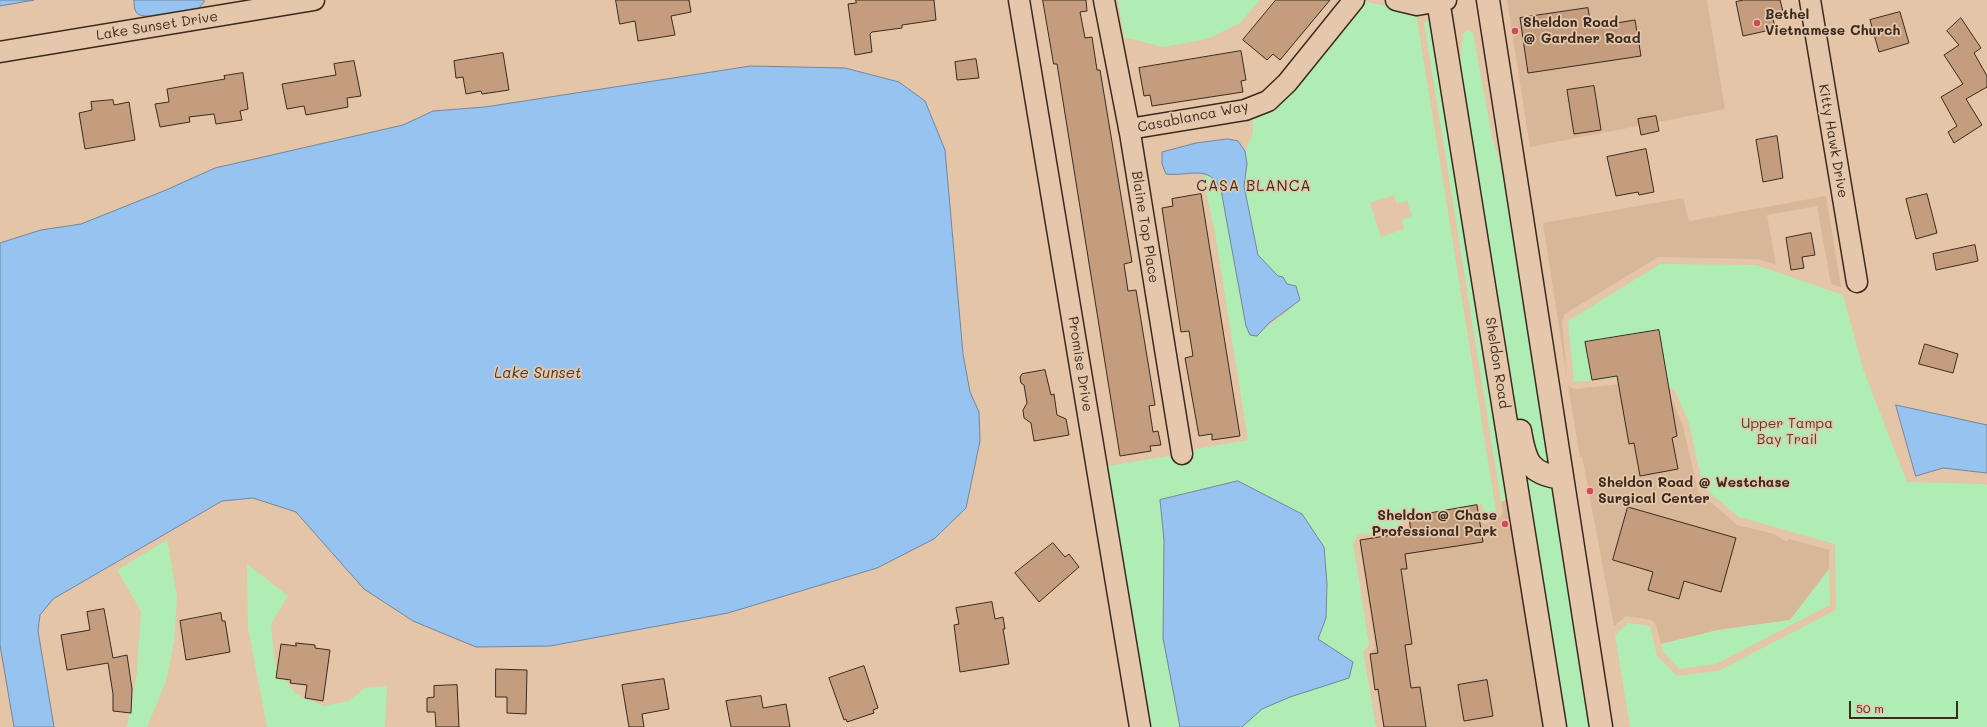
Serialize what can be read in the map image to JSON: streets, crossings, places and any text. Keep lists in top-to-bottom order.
{
  "streets": {
    "main road": ["Sheldon Road"],
    "street": [
      "Lake Sunset Drive",
      "Casablanca Way",
      "Kitty Hawk Drive",
      "Blaine Top Place",
      "Promise Drive"
    ]
  },
  "crossings": [
    ["Casablanca Way", "Blaine Top Place"]
  ],
  "districts": ["CASA BLANCA"],
  "water": ["Lake Sunset"],
  "parks": ["Upper Tampa Bay Trail"],
  "places": [
    "Bethel Vietnamese Church",
    "Sheldon Road @ Gardner Road",
    "Sheldon Road @ Westchase Surgical Center",
    "Sheldon @ Chase Professional Park"
  ],
  "scale_bar": "50 m"
}
